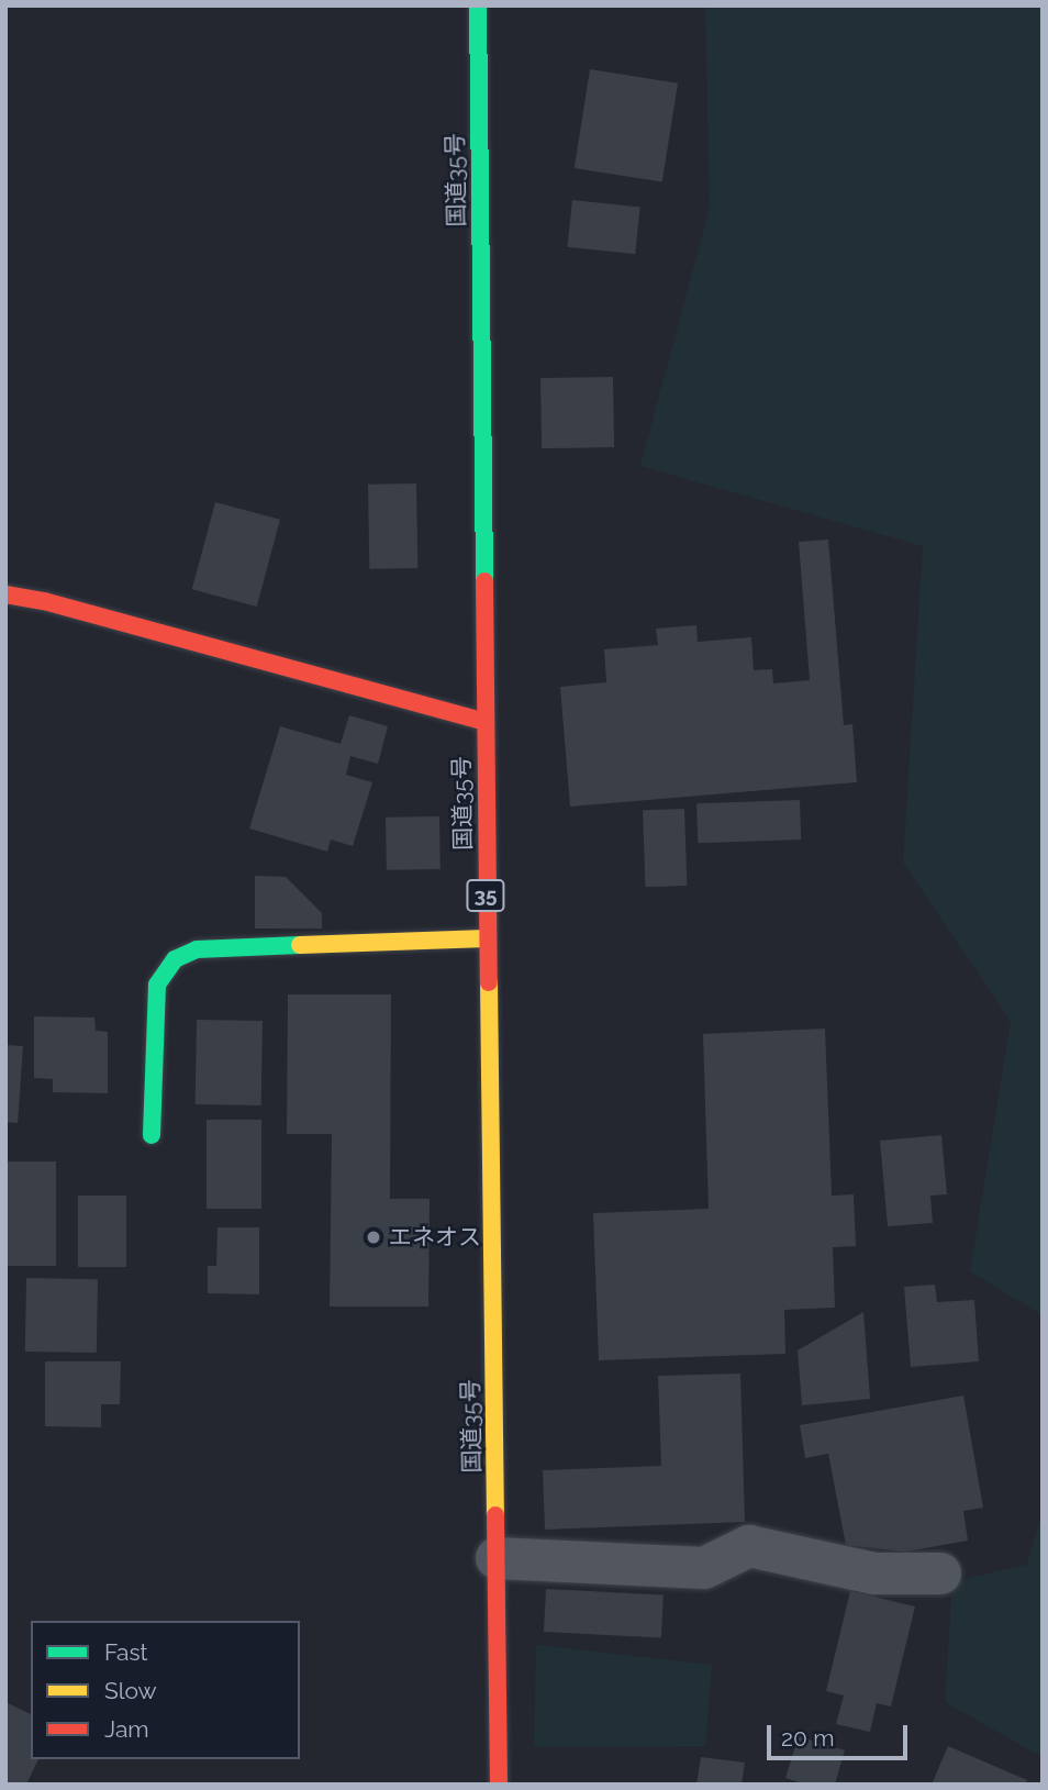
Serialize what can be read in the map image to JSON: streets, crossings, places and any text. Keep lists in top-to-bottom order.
{
  "streets": {
    "main road": ["国道35号", "35"]
  },
  "places": ["エネオス"],
  "legend": ["Fast", "Slow", "Jam"],
  "scale_bar": "20 m"
}
